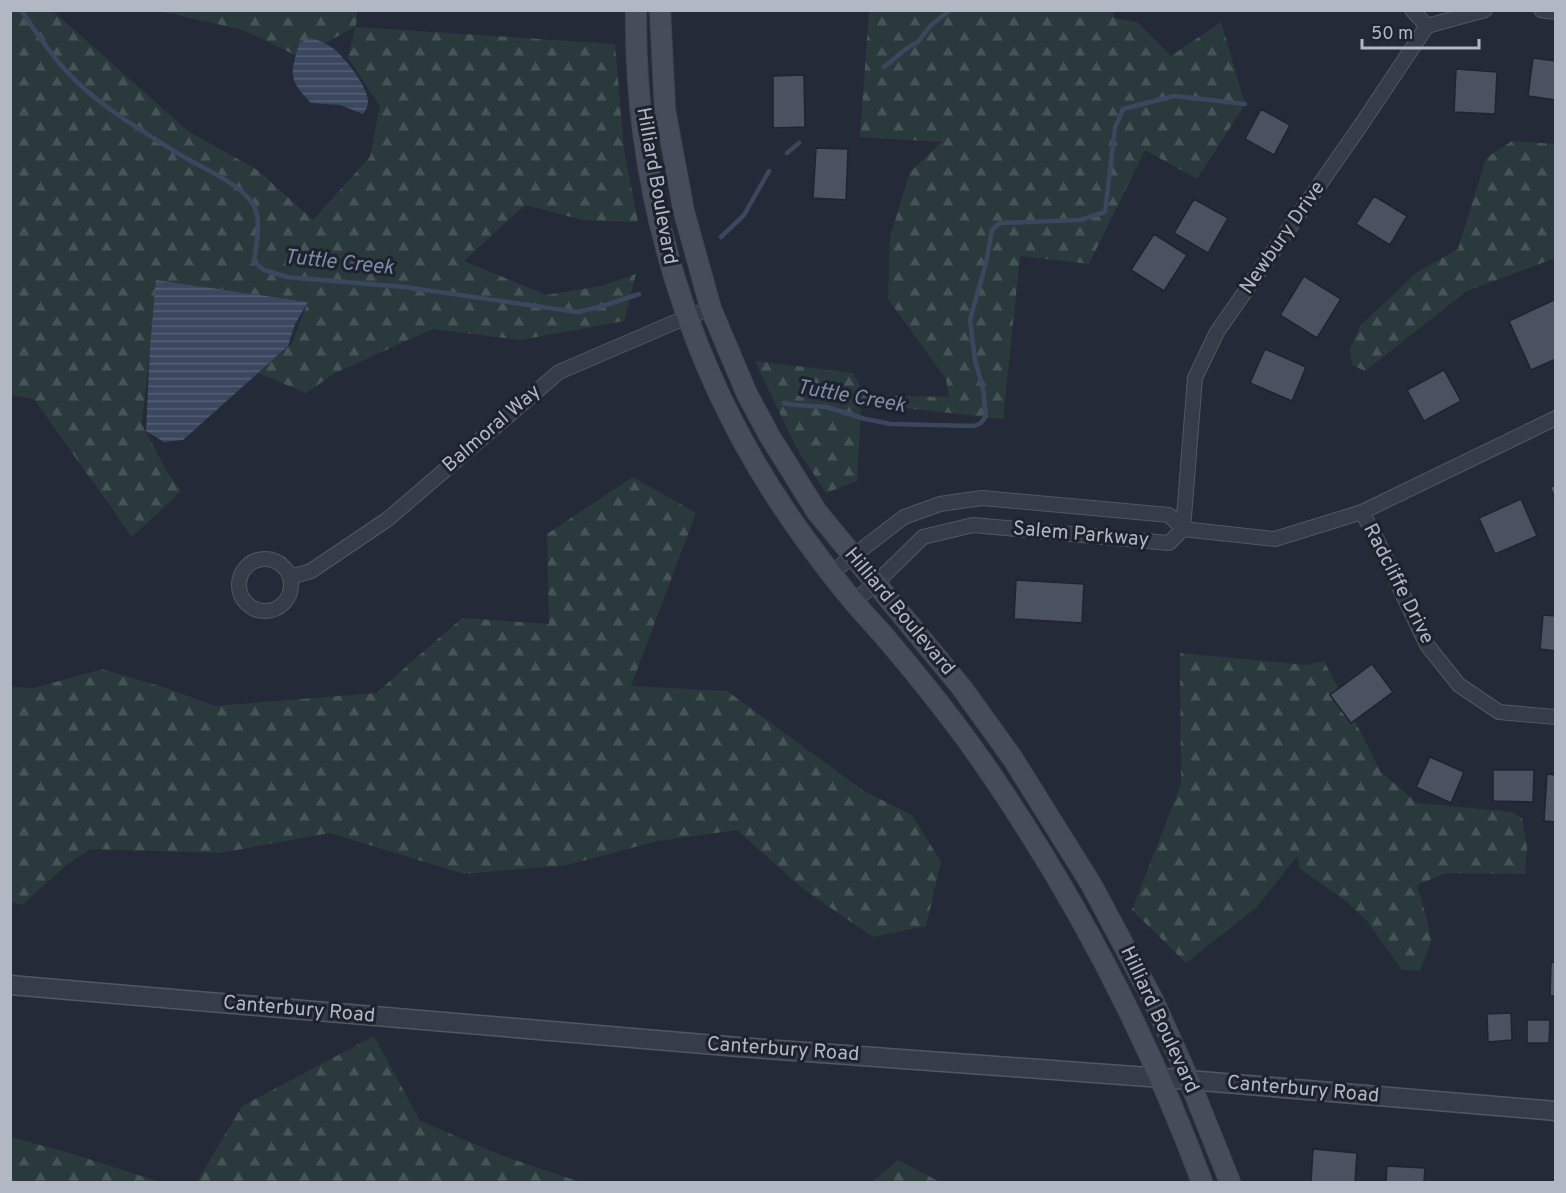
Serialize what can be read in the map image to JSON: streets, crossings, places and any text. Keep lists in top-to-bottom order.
{
  "streets": {
    "main road": ["Hilliard Boulevard"],
    "street": [
      "Newbury Drive",
      "Balmoral Way",
      "Salem Parkway",
      "Radcliffe Drive",
      "Canterbury Road"
    ]
  },
  "crossings": [
    ["Hilliard Boulevard", "Balmoral Way"],
    ["Hilliard Boulevard", "Salem Parkway"],
    ["Hilliard Boulevard", "Canterbury Road"],
    ["Newbury Drive", "Salem Parkway"]
  ],
  "water": ["Tuttle Creek"],
  "scale_bar": "50 m"
}
